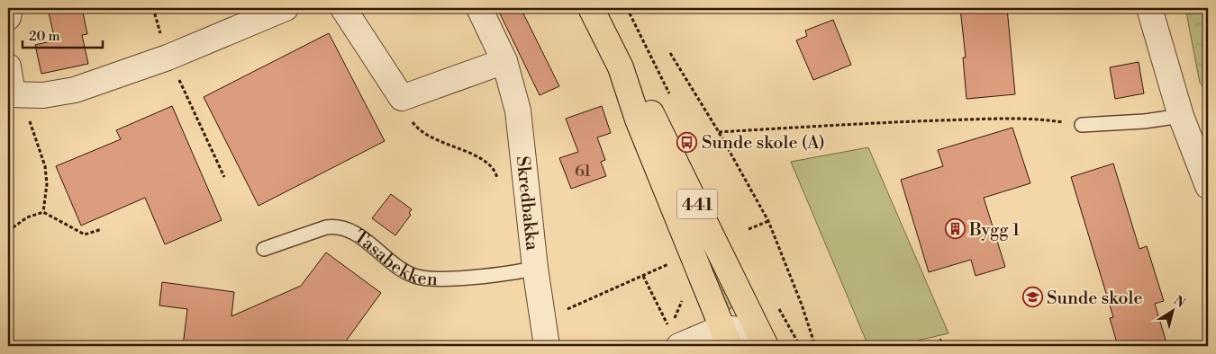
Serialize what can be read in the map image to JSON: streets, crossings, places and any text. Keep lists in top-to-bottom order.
{
  "streets": {
    "main road": ["441"],
    "street": ["Skredbakka"],
    "lane": ["Tasabekken"]
  },
  "crossings": [
    ["Skredbakka", "Tasabekken"]
  ],
  "places": {
    "bus stop": ["Sunde skole (A)"],
    "building": ["Bygg 1"],
    "school or university": ["Sunde skole"]
  },
  "house_numbers": ["61"],
  "scale_bar": "20 m",
  "north": "top right"
}
